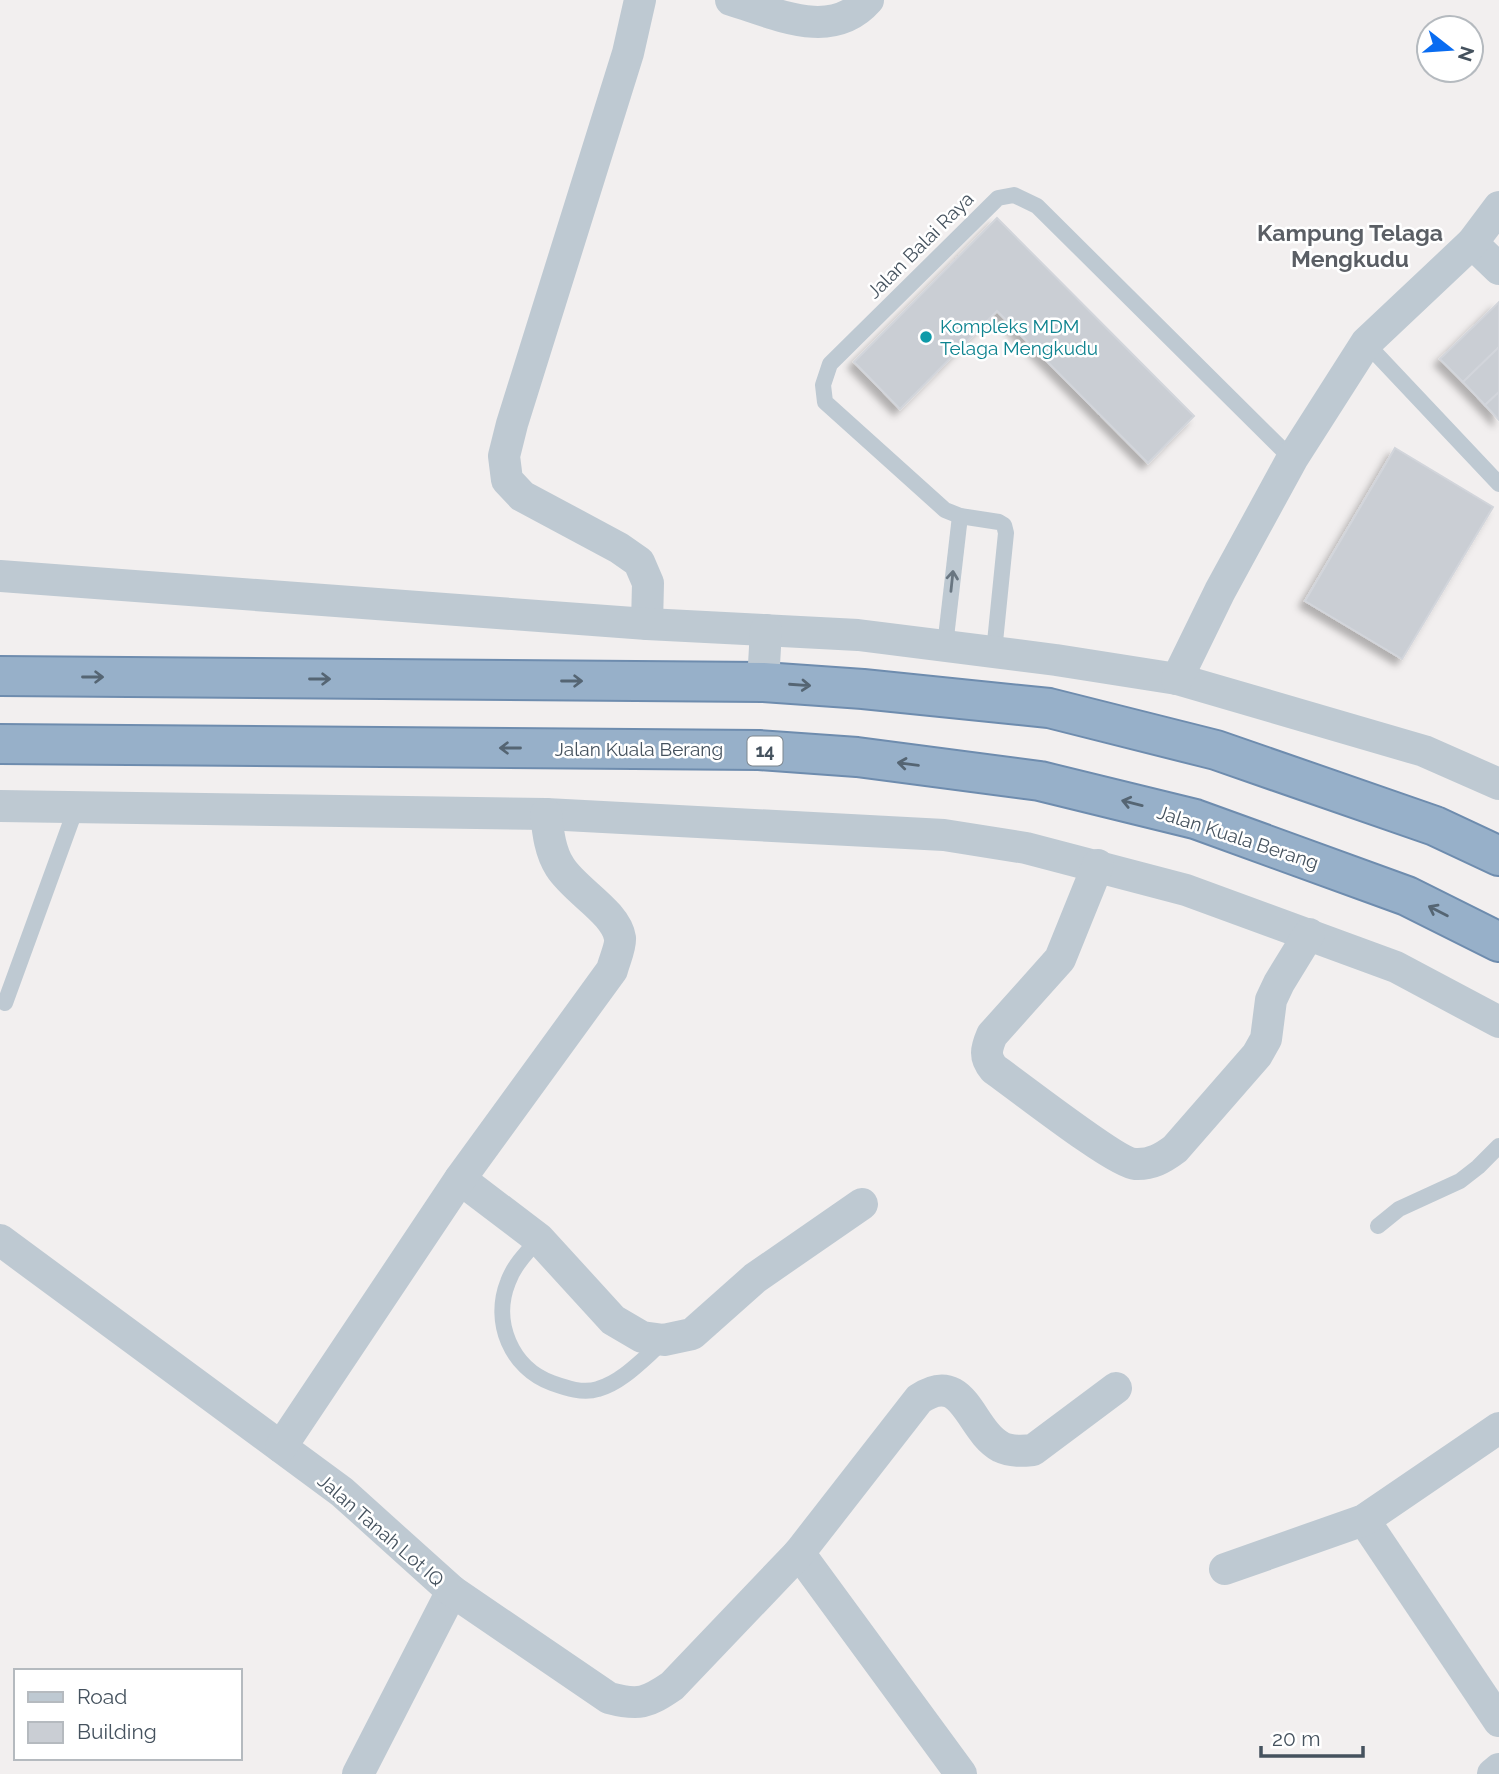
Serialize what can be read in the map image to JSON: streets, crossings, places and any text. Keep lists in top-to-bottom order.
{
  "streets": {
    "highway": ["Jalan Kuala Berang", "14"],
    "street": ["Jalan Tanah Lot IQ"],
    "lane": ["Jalan Balai Raya"]
  },
  "districts": ["Kampung Telaga Mengkudu"],
  "places": ["Kompleks MDM Telaga Mengkudu"],
  "legend": ["Road", "Building"],
  "scale_bar": "20 m",
  "north": "right"
}
